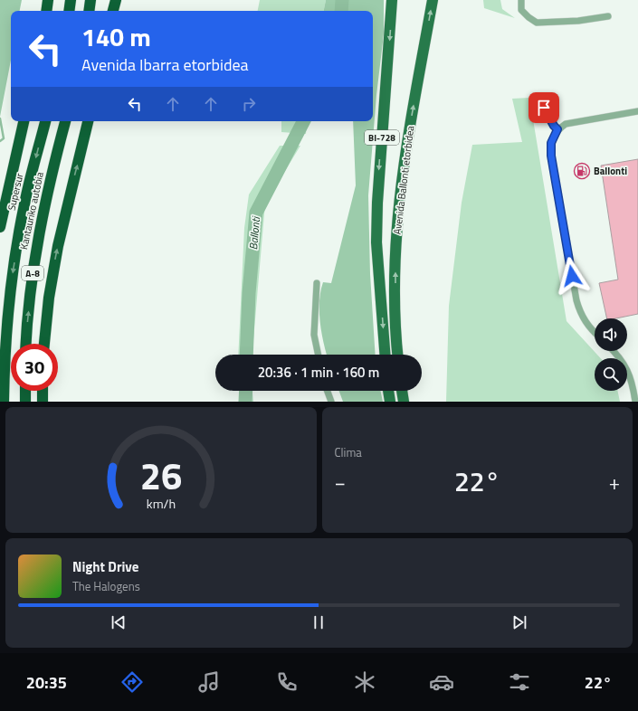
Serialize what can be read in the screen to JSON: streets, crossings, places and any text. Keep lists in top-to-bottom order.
{
  "streets": {
    "highway": ["Supersur", "Kantauriko autobia", "A-8"],
    "main road": ["BI-728", "Avenida Ballonti etorbidea"]
  },
  "water": ["Ballonti"],
  "places": {
    "fuel station": ["Ballonti"]
  },
  "page": {
    "turn": ["140 m", "Avenida Ibarra etorbidea"],
    "limit": "30",
    "trip": "20:36 · 1 min · 160 m",
    "tile": "Clima",
    "heat": ["−", "22°", "+"],
    "song": ["Night Drive", "The Halogens"],
    "tabs": ["20:35", "22°"],
    "gauge": ["26", "km/h"]
  }
}
